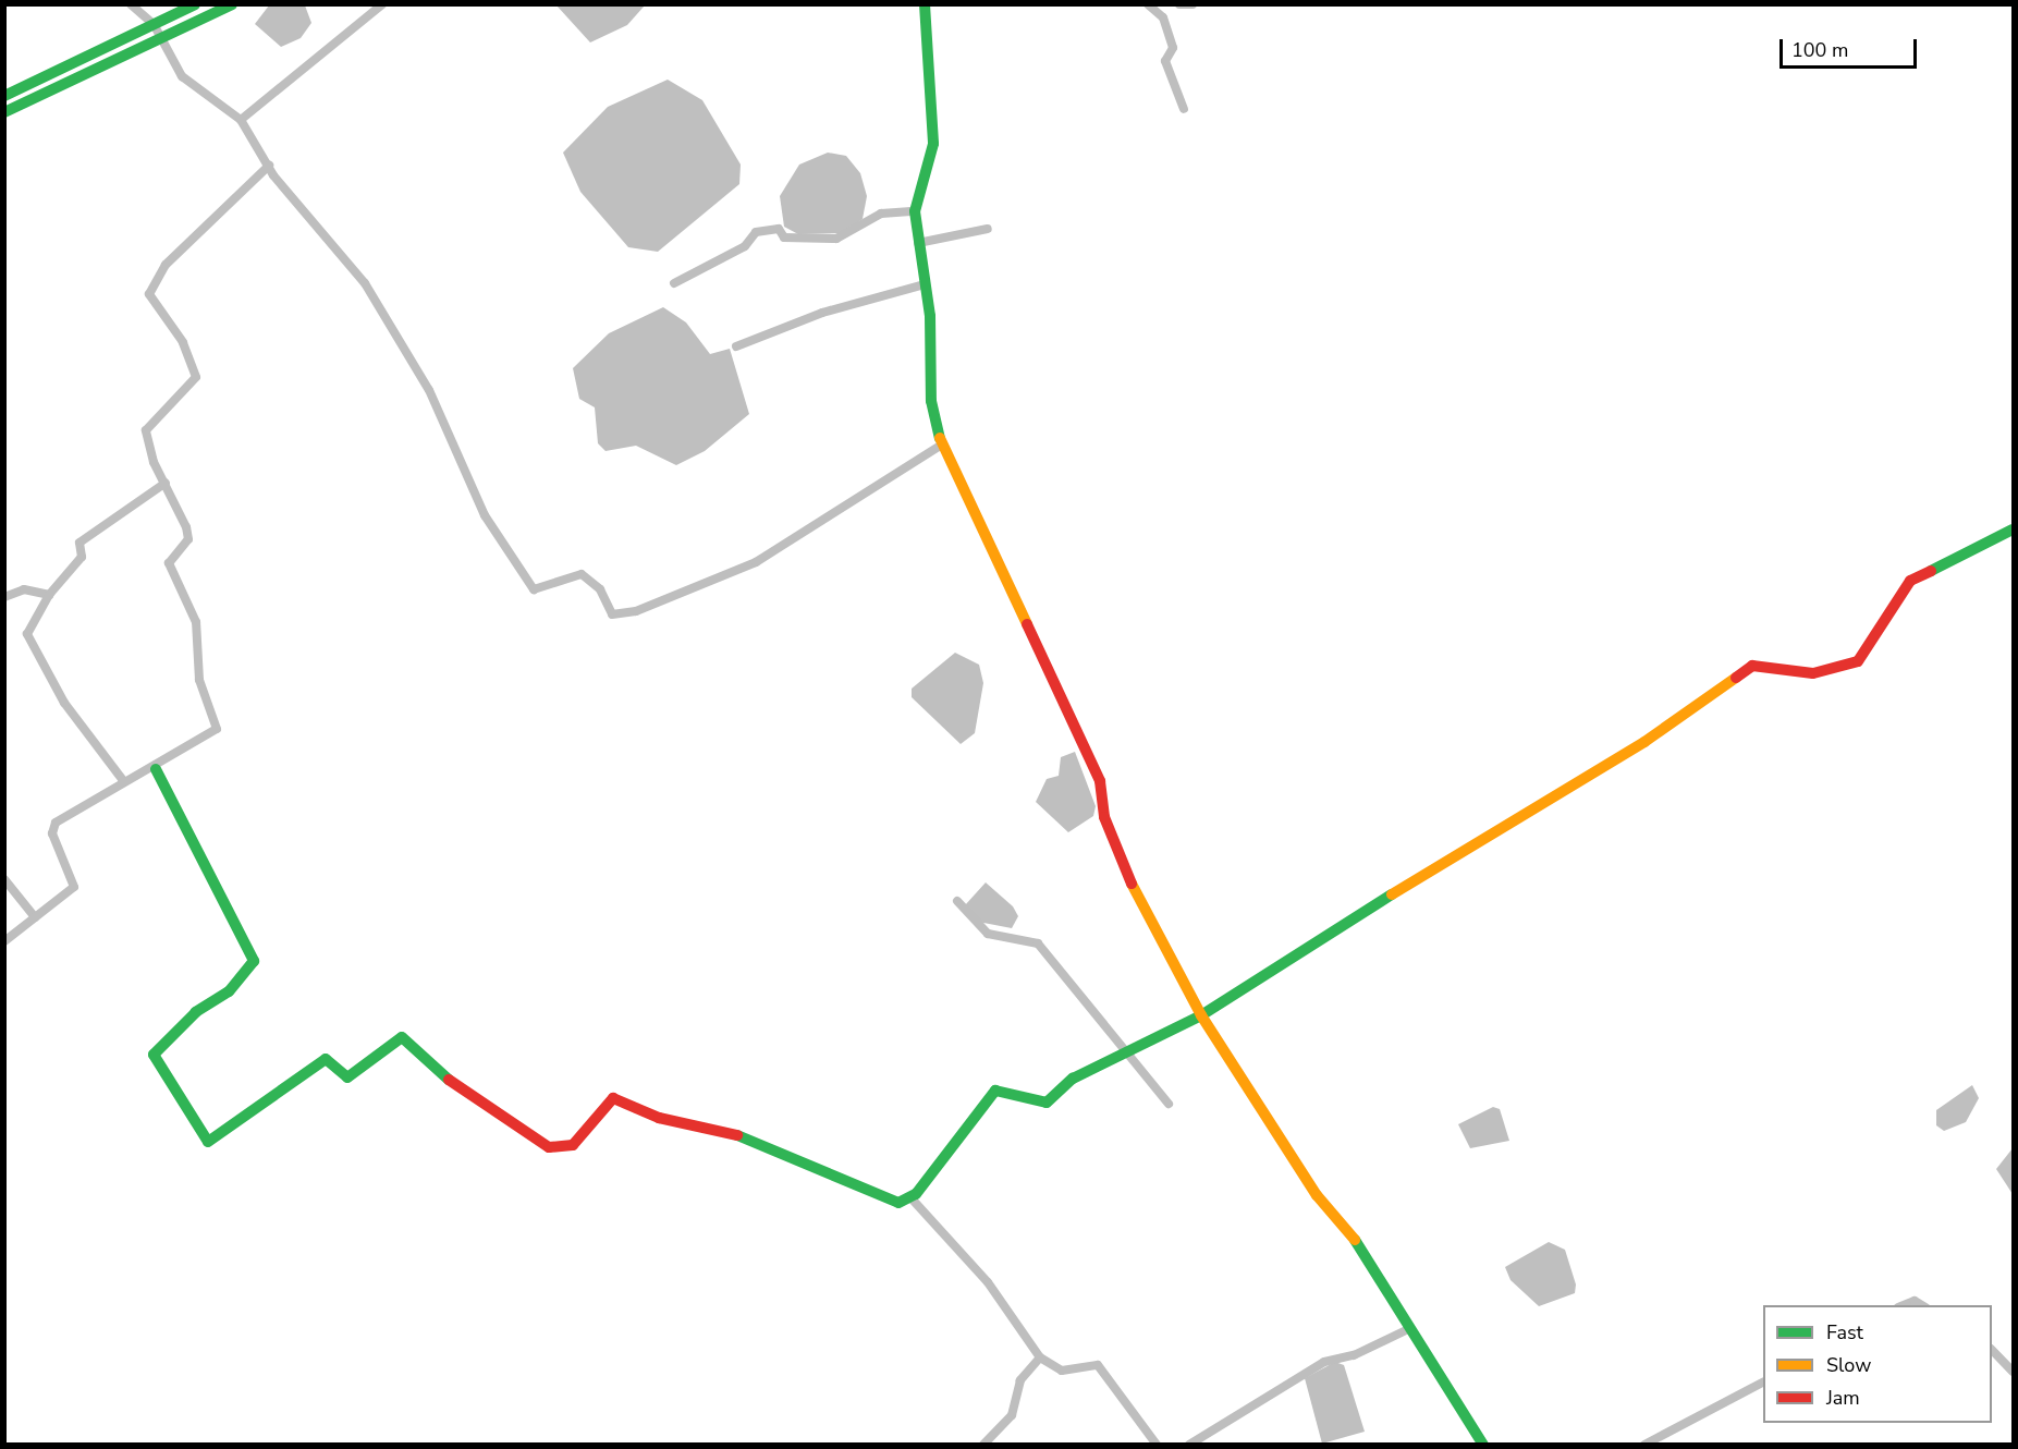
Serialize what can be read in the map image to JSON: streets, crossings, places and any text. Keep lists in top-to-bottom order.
{
  "legend": ["Fast", "Slow", "Jam"],
  "scale_bar": "100 m"
}
